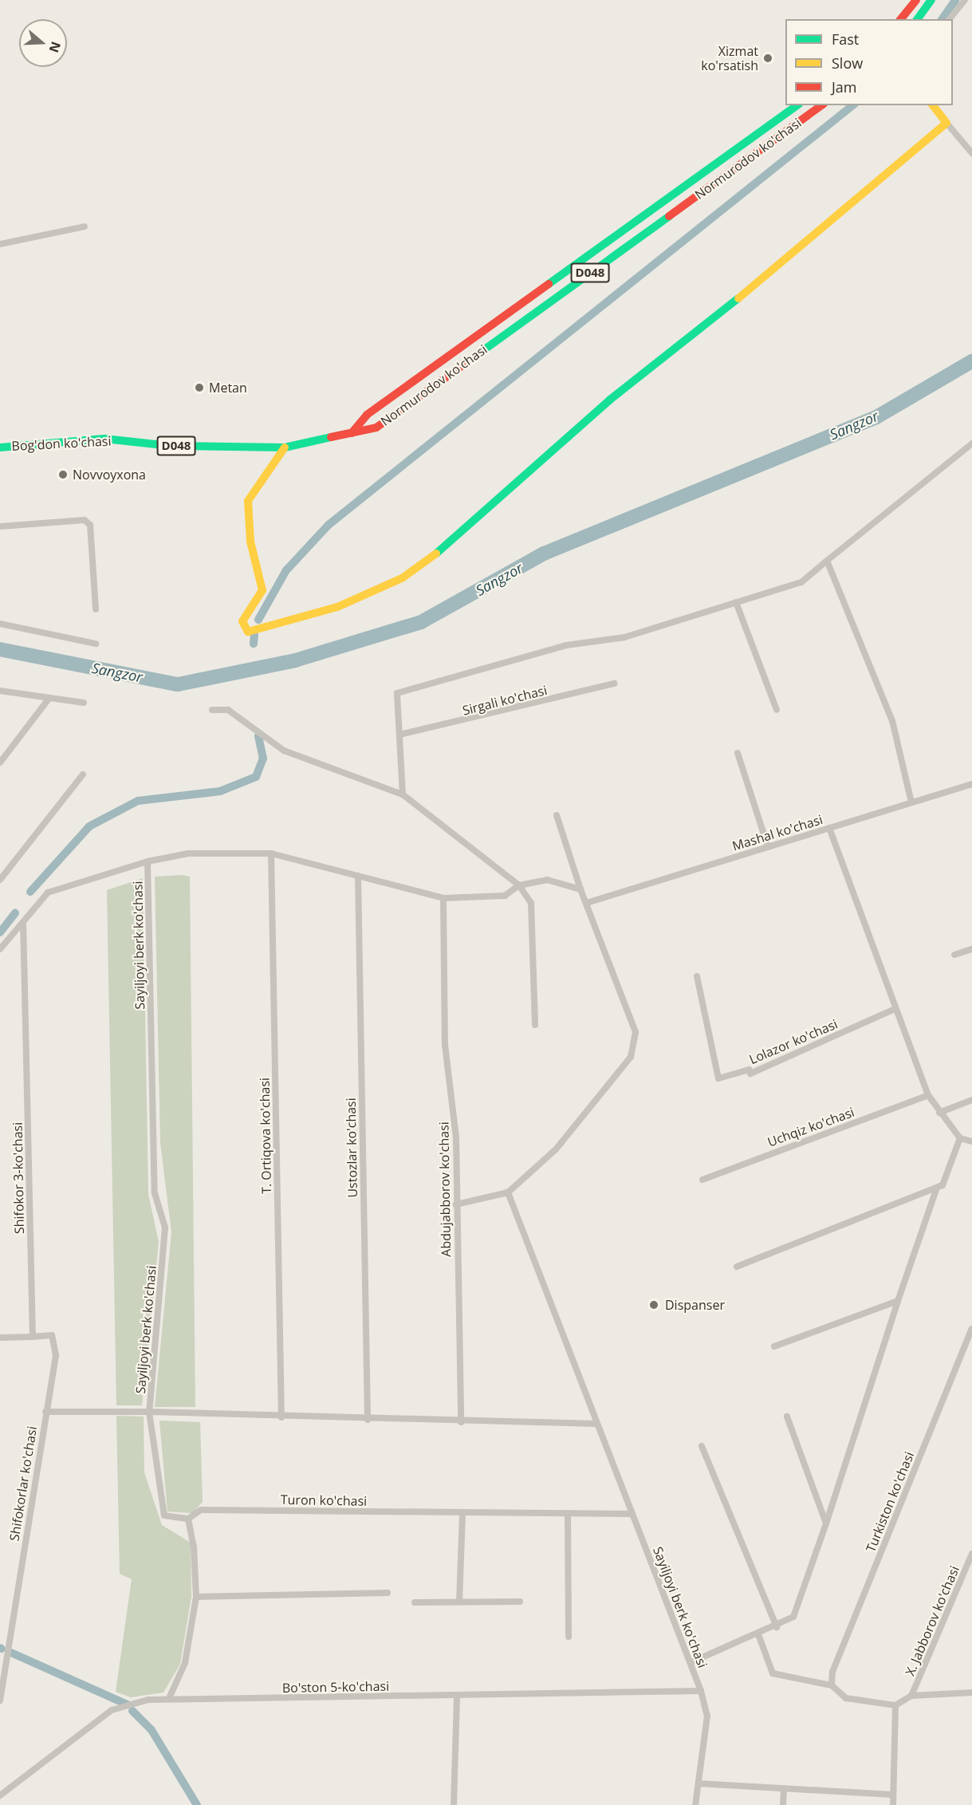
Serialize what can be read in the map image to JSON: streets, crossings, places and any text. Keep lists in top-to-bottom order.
{
  "streets": {
    "main road": ["Normurodov ko'chasi", "D048", "Bog'don ko'chasi"],
    "street": [
      "Sirgali ko'chasi",
      "Mashal ko'chasi",
      "Sayiljoyi berk ko'chasi",
      "Lolazor ko'chasi",
      "Uchqiz ko'chasi",
      "T. Ortiqova ko'chasi",
      "Ustozlar ko'chasi",
      "Shifokor 3-ko'chasi",
      "Abdujabborov ko'chasi",
      "Shifokorlar ko'chasi",
      "Turon ko'chasi",
      "Turkiston ko'chasi",
      "X. Jabborov ko'chasi",
      "Bo'ston 5-ko'chasi"
    ]
  },
  "crossings": [
    ["Normurodov ko'chasi", "Bog'don ko'chasi"],
    ["Sayiljoyi berk ko'chasi", "T. Ortiqova ko'chasi"],
    ["Sayiljoyi berk ko'chasi", "Ustozlar ko'chasi"],
    ["Sayiljoyi berk ko'chasi", "Abdujabborov ko'chasi"],
    ["Sayiljoyi berk ko'chasi", "Turon ko'chasi"],
    ["Sayiljoyi berk ko'chasi", "Bo'ston 5-ko'chasi"]
  ],
  "water": ["Sangzor"],
  "places": [
    "Xizmat ko'rsatish",
    "Metan",
    "Novvoyxona",
    "Dispanser"
  ],
  "legend": ["Fast", "Slow", "Jam"],
  "north": "right"
}
